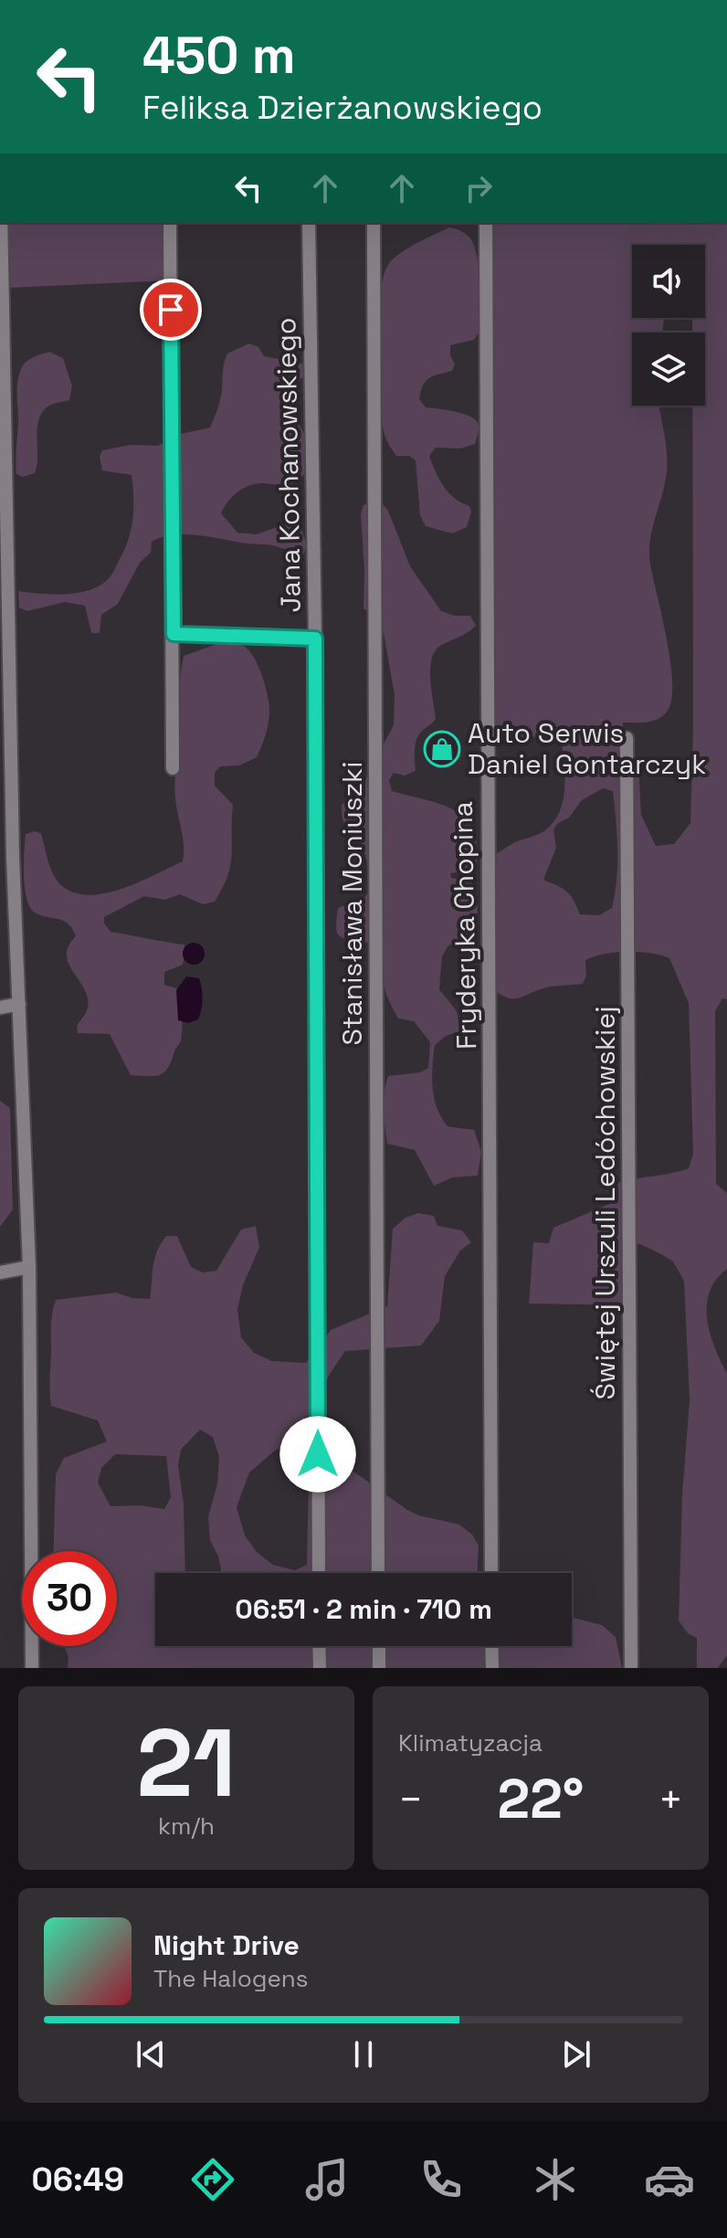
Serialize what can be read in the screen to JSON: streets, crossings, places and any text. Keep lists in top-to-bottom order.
{
  "streets": {
    "street": [
      "Jana Kochanowskiego",
      "Stanisława Moniuszki",
      "Fryderyka Chopina",
      "Świętej Urszuli Ledóchowskiej"
    ]
  },
  "places": {
    "shop": ["Auto Serwis Daniel Gontarczyk"]
  },
  "page": {
    "turn": ["450 m", "Feliksa Dzierżanowskiego"],
    "limit": "30",
    "trip": "06:51 · 2 min · 710 m",
    "tile": [
      ["21", "km/h"],
      "Klimatyzacja"
    ],
    "heat": ["−", "22°", "+"],
    "song": ["Night Drive", "The Halogens"],
    "tabs": "06:49"
  }
}
